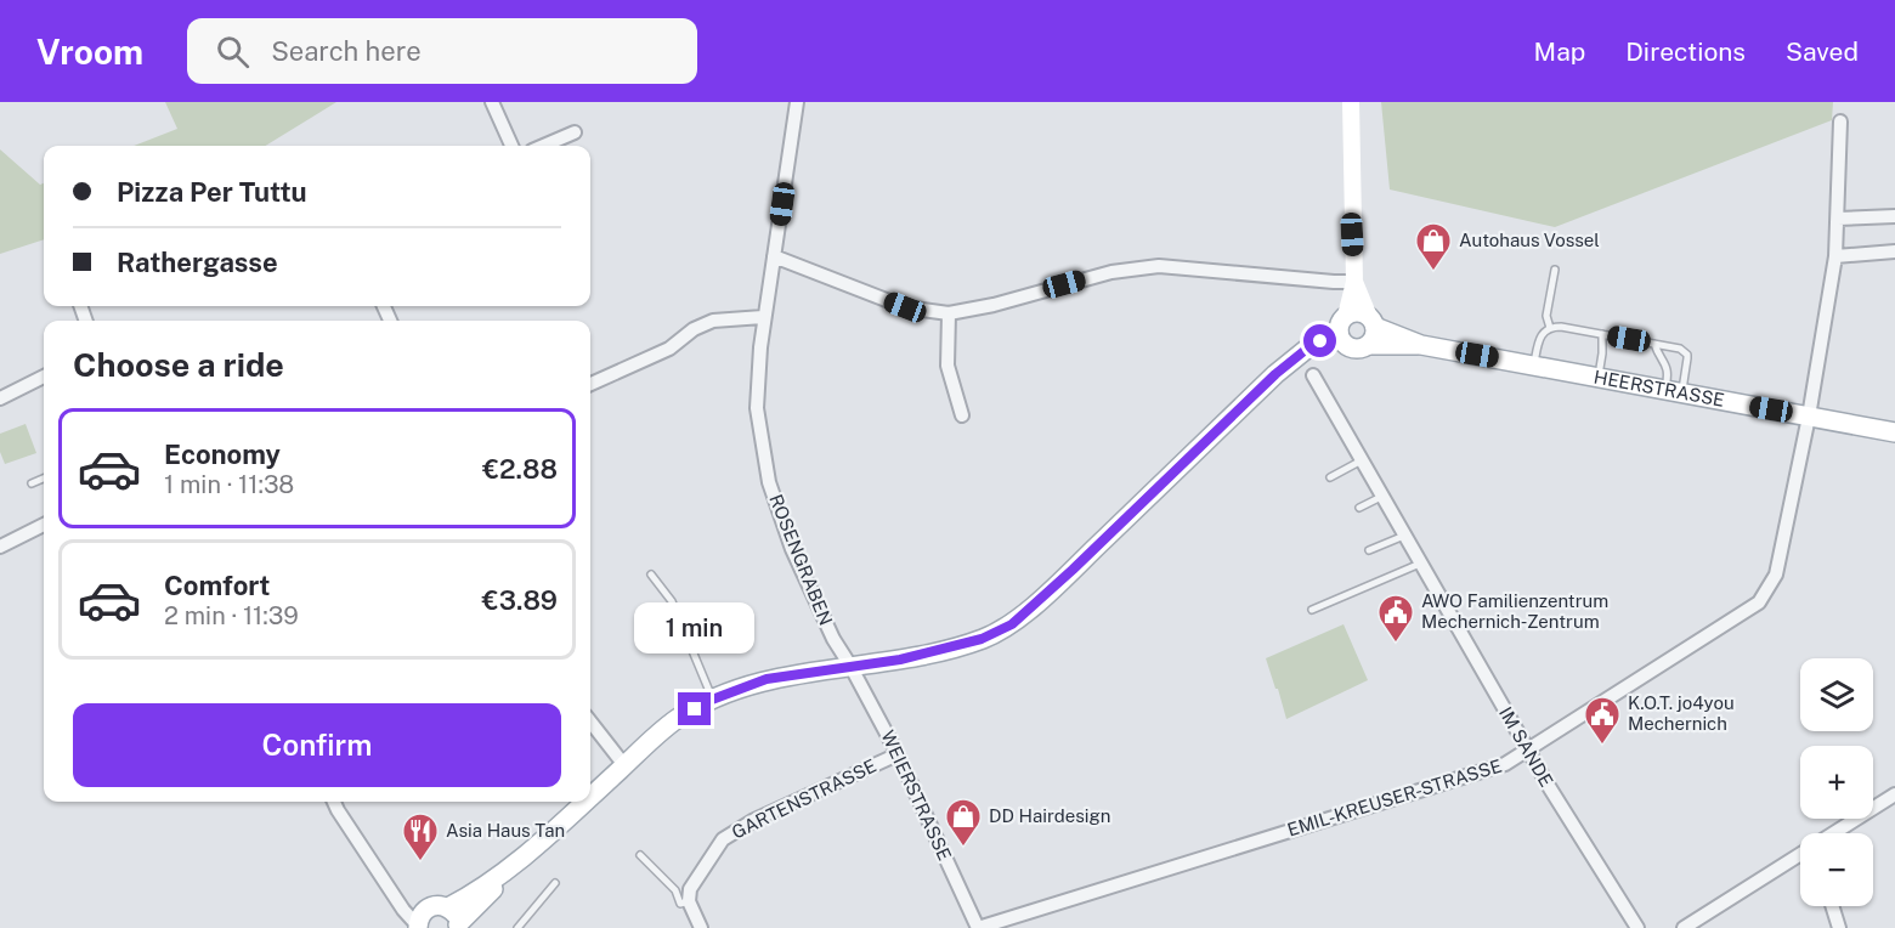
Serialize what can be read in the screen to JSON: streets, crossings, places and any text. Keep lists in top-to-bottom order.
{
  "streets": {
    "main road": ["HEERSTRASSE"],
    "street": [
      "ROSENGRABEN",
      "IM SANDE",
      "WEIERSTRASSE",
      "EMIL-KREUSER-STRASSE",
      "GARTENSTRASSE"
    ]
  },
  "crossings": [
    ["HEERSTRASSE", "EMIL-KREUSER-STRASSE"],
    ["ROSENGRABEN", "WEIERSTRASSE"],
    ["IM SANDE", "EMIL-KREUSER-STRASSE"],
    ["WEIERSTRASSE", "EMIL-KREUSER-STRASSE"],
    ["WEIERSTRASSE", "GARTENSTRASSE"]
  ],
  "places": {
    "shop": ["Autohaus Vossel", "DD Hairdesign"],
    "public building": ["AWO Familienzentrum Mechernich-Zentrum", "K.O.T. jo4you Mechernich"],
    "restaurant": ["Asia Haus Tan"]
  },
  "page": {
    "header": "Vroom",
    "search": "Search here",
    "nav": ["Map", "Directions", "Saved"],
    "banner": ["Pizza Per Tuttu", "Rathergasse"],
    "heading": "Choose a ride",
    "list": [
      {
        "name": "Economy",
        "note": "1 min · 11:38",
        "value": "€2.88"
      },
      {
        "name": "Comfort",
        "note": "2 min · 11:39",
        "value": "€3.89"
      }
    ],
    "bubble": "1 min",
    "map_buttons": ["+", "−"],
    "buttons": "Confirm"
  }
}
